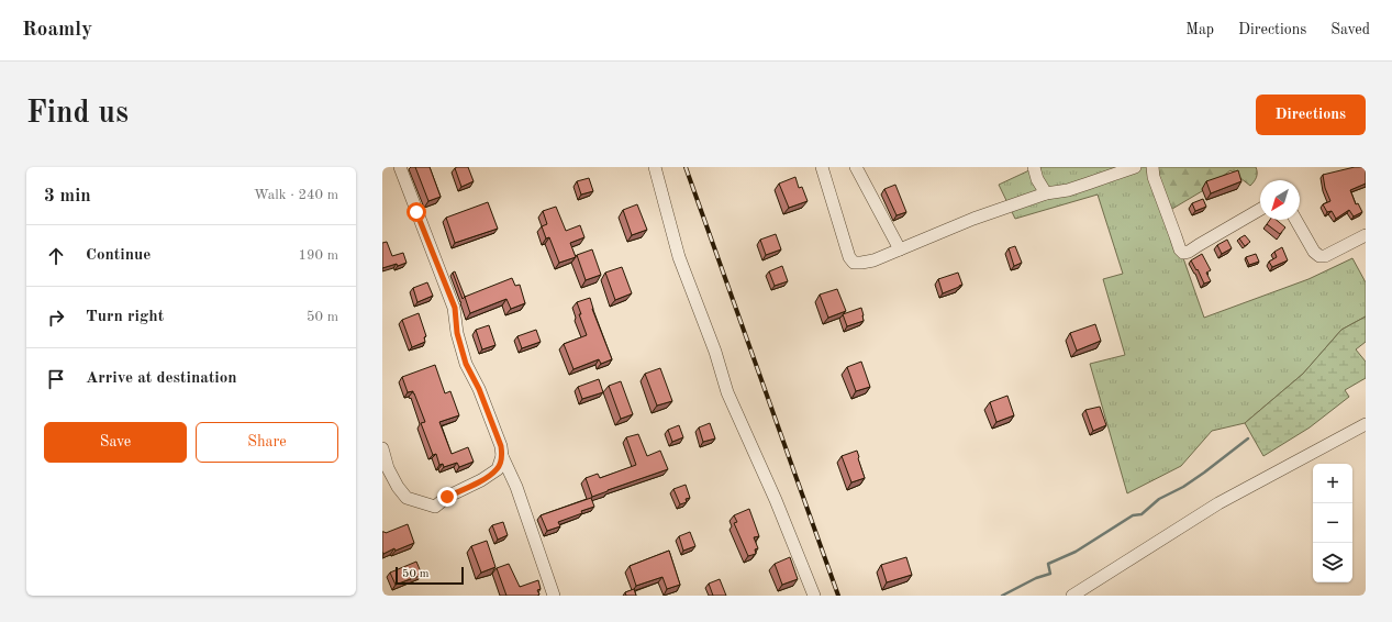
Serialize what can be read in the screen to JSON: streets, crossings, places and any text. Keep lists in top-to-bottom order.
{
  "scale_bar": "50 m",
  "north": "bottom left",
  "page": {
    "header": "Roamly",
    "nav": ["Map", "Directions", "Saved"],
    "buttons": [
      "Directions",
      ["Save", "Share"]
    ],
    "title": "Find us",
    "heading": ["3 min", "Walk · 240 m"],
    "list": [
      ["Continue", "190 m"],
      ["Turn right", "50 m"],
      "Arrive at destination"
    ],
    "map_buttons": ["+", "−"],
    "scale": "50 m"
  }
}
